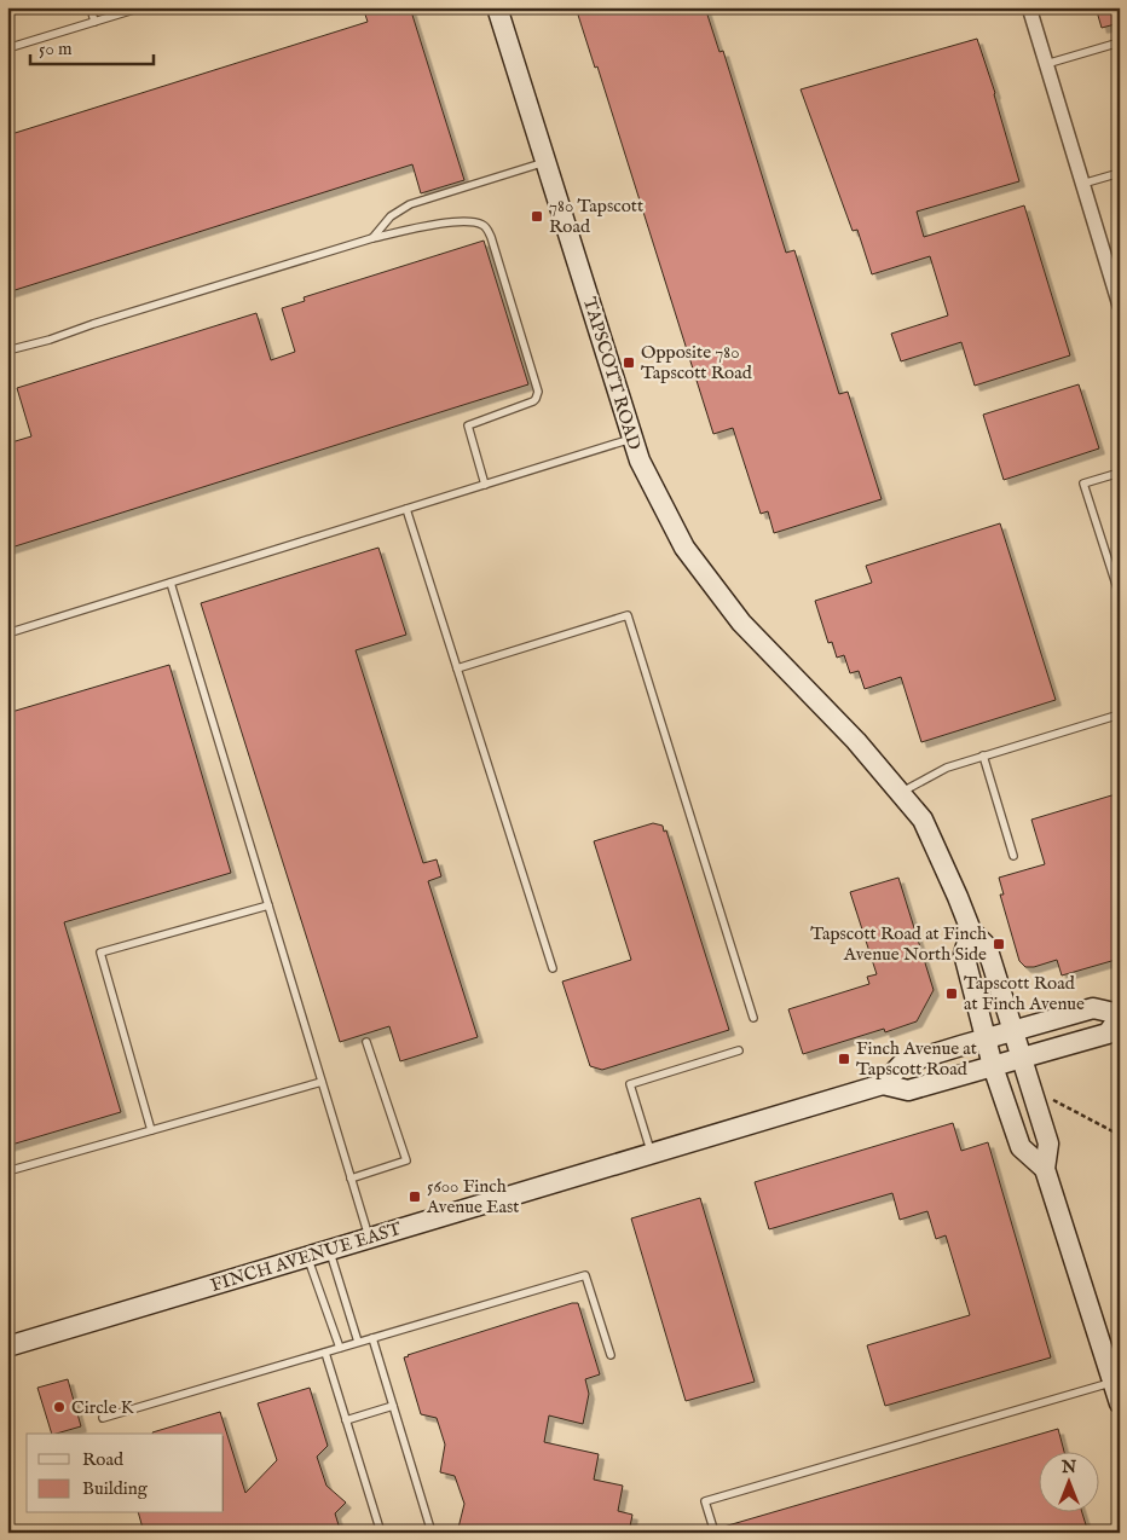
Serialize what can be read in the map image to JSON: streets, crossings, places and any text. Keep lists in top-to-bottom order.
{
  "streets": {
    "street": ["TAPSCOTT ROAD", "FINCH AVENUE EAST"]
  },
  "crossings": [
    ["TAPSCOTT ROAD", "FINCH AVENUE EAST"]
  ],
  "places": {
    "transit": [
      "780 Tapscott Road",
      "Opposite 780 Tapscott Road",
      "Tapscott Road at Finch Avenue North Side",
      "Tapscott Road at Finch Avenue",
      "Finch Avenue at Tapscott Road",
      "5600 Finch Avenue East"
    ],
    "other": ["Circle K"]
  },
  "legend": ["Road", "Building"],
  "scale_bar": "50 m",
  "north": "top"
}
